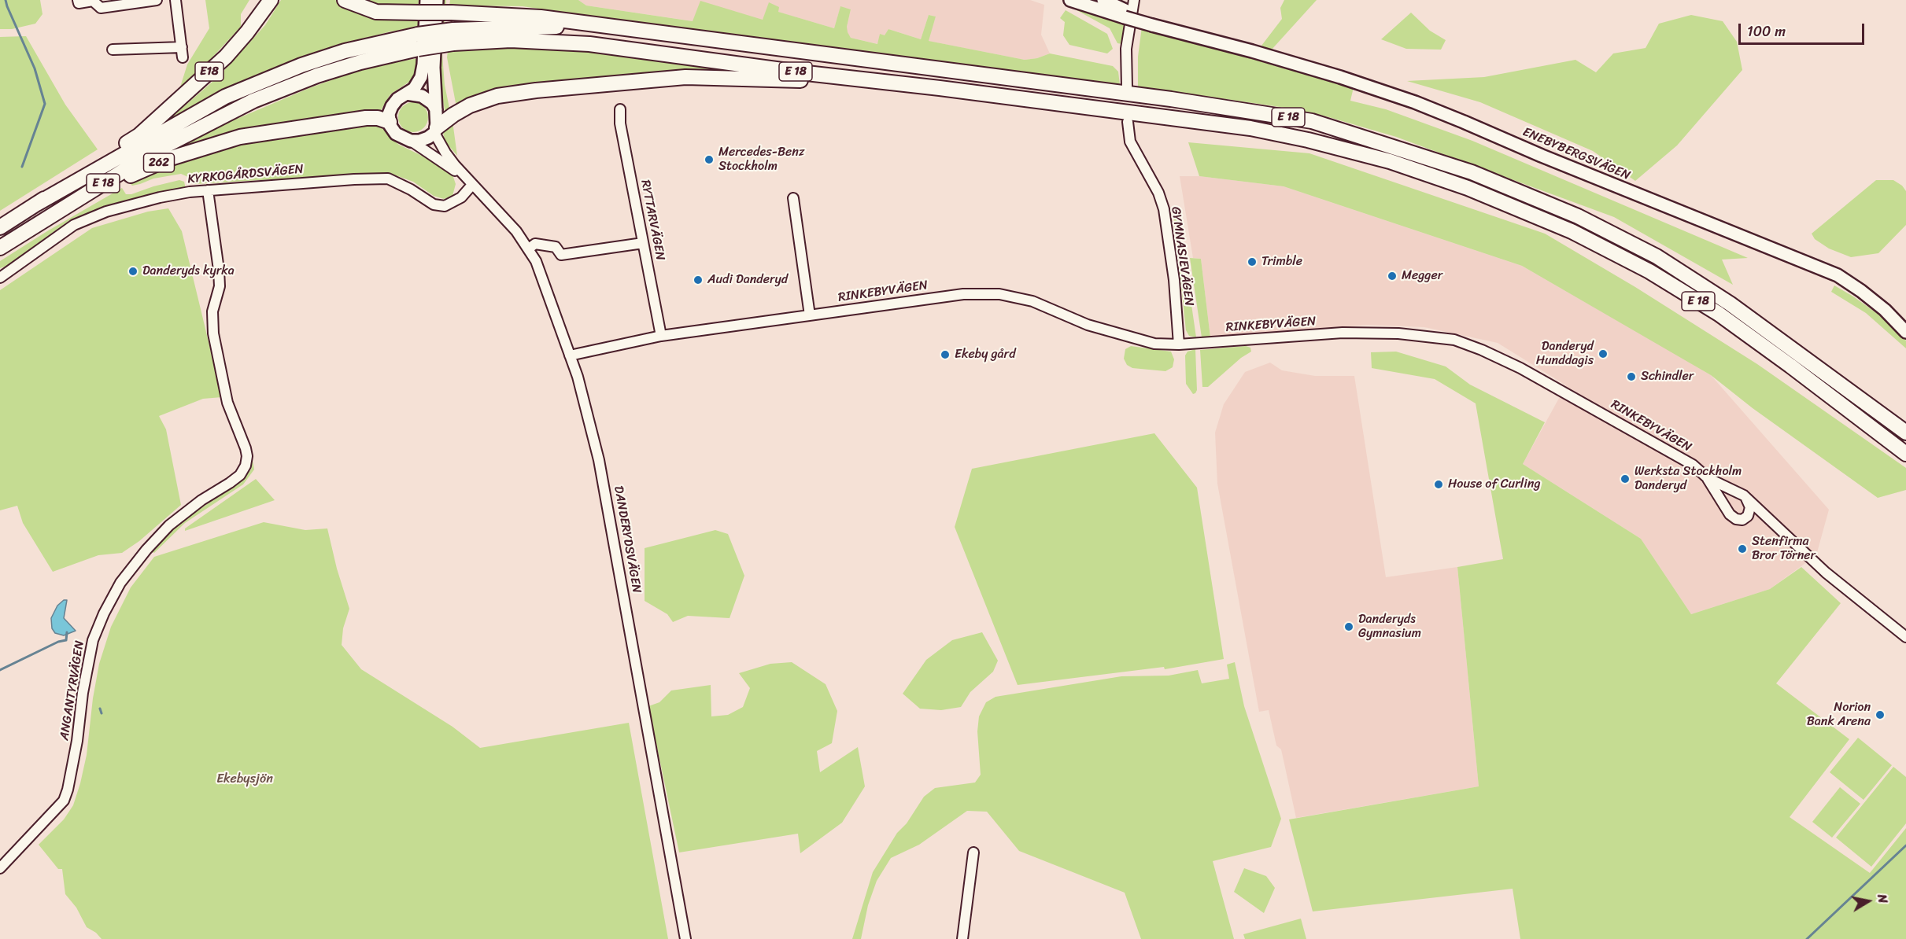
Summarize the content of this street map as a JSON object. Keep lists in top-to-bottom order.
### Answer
{
  "streets": {
    "highway": ["E18", "E 18", "262"],
    "main road": ["ENEBYBERGSVÄGEN"],
    "street": [
      "KYRKOGÅRDSVÄGEN",
      "RYTTARVÄGEN",
      "GYMNASIEVÄGEN",
      "RINKEBYVÄGEN",
      "DANDERYDSVÄGEN",
      "ANGANTYRVÄGEN"
    ]
  },
  "crossings": [
    ["E18", "E 18"],
    ["E 18", "GYMNASIEVÄGEN"],
    ["262", "DANDERYDSVÄGEN"],
    ["KYRKOGÅRDSVÄGEN", "DANDERYDSVÄGEN"],
    ["KYRKOGÅRDSVÄGEN", "ANGANTYRVÄGEN"],
    ["RYTTARVÄGEN", "RINKEBYVÄGEN"],
    ["GYMNASIEVÄGEN", "RINKEBYVÄGEN"],
    ["RINKEBYVÄGEN", "DANDERYDSVÄGEN"]
  ],
  "parks": ["Ekebysjön"],
  "places": [
    "Mercedes-Benz Stockholm",
    "Trimble",
    "Danderyds kyrka",
    "Megger",
    "Audi Danderyd",
    "Danderyd Hunddagis",
    "Ekeby gård",
    "Schindler",
    "Werksta Stockholm Danderyd",
    "House of Curling",
    "Stenfirma Bror Törner",
    "Danderyds Gymnasium",
    "Norion Bank Arena"
  ],
  "scale_bar": "100 m",
  "north": "right"
}
